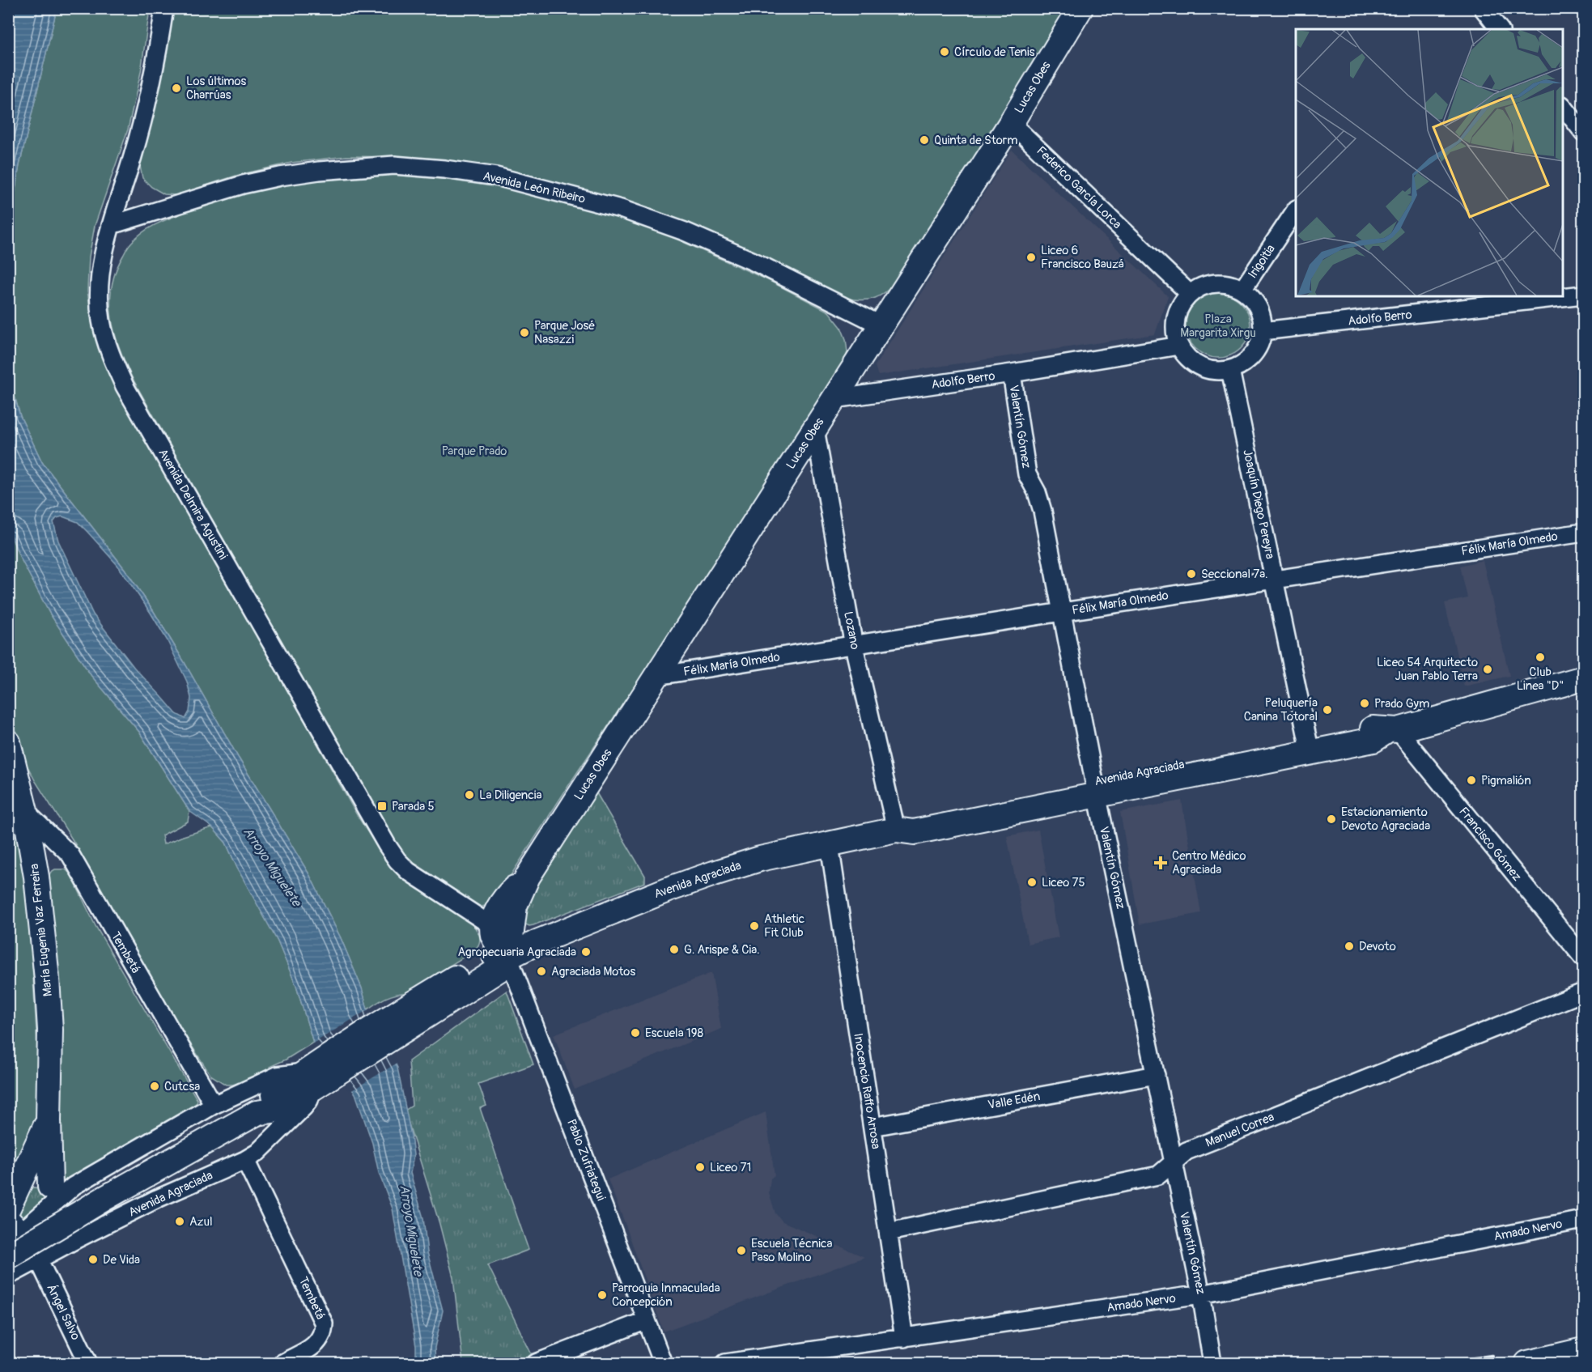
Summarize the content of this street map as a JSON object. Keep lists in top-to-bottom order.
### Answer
{
  "streets": {
    "street": [
      "Lucas Obes",
      "Avenida León Ribeiro",
      "Federico García Lorca",
      "Irigoitia",
      "Adolfo Berro",
      "Valentín Gómez",
      "Avenida Delmira Agustini",
      "Joaquín Diego Pereyra",
      "Félix María Olmedo",
      "Lozano",
      "Avenida Agraciada",
      "Francisco Gómez",
      "María Eugenia Vaz Ferreira",
      "Tembetá",
      "Inocencio Raffo Arrosa",
      "Valle Edén",
      "Manuel Correa",
      "Pablo Zufriategui",
      "Amado Nervo",
      "Ángel Salvo"
    ]
  },
  "crossings": [
    ["Lucas Obes", "Avenida León Ribeiro"],
    ["Lucas Obes", "Federico García Lorca"],
    ["Lucas Obes", "Adolfo Berro"],
    ["Lucas Obes", "Avenida Delmira Agustini"],
    ["Lucas Obes", "Félix María Olmedo"],
    ["Lucas Obes", "Lozano"],
    ["Lucas Obes", "Avenida Agraciada"],
    ["Lucas Obes", "Pablo Zufriategui"],
    ["Avenida León Ribeiro", "Avenida Delmira Agustini"],
    ["Federico García Lorca", "Irigoitia"],
    ["Federico García Lorca", "Adolfo Berro"],
    ["Federico García Lorca", "Joaquín Diego Pereyra"],
    ["Irigoitia", "Adolfo Berro"],
    ["Irigoitia", "Joaquín Diego Pereyra"],
    ["Adolfo Berro", "Valentín Gómez"],
    ["Adolfo Berro", "Joaquín Diego Pereyra"],
    ["Valentín Gómez", "Félix María Olmedo"],
    ["Valentín Gómez", "Avenida Agraciada"],
    ["Valentín Gómez", "Valle Edén"],
    ["Valentín Gómez", "Manuel Correa"],
    ["Valentín Gómez", "Amado Nervo"],
    ["Joaquín Diego Pereyra", "Félix María Olmedo"],
    ["Joaquín Diego Pereyra", "Avenida Agraciada"],
    ["Félix María Olmedo", "Lozano"],
    ["Lozano", "Avenida Agraciada"],
    ["Avenida Agraciada", "Francisco Gómez"],
    ["Avenida Agraciada", "María Eugenia Vaz Ferreira"],
    ["Avenida Agraciada", "Tembetá"],
    ["Avenida Agraciada", "Inocencio Raffo Arrosa"],
    ["Avenida Agraciada", "Pablo Zufriategui"],
    ["Avenida Agraciada", "Ángel Salvo"],
    ["María Eugenia Vaz Ferreira", "Tembetá"],
    ["Inocencio Raffo Arrosa", "Valle Edén"],
    ["Inocencio Raffo Arrosa", "Manuel Correa"],
    ["Inocencio Raffo Arrosa", "Amado Nervo"]
  ],
  "water": ["Arroyo Miguelete"],
  "parks": ["Plaza Margarita Xirgu", "Parque Prado"],
  "places": {
    "other": [
      "Círculo de Tenis",
      "Los últimos Charrúas",
      "Quinta de Storm",
      "Liceo 6 Francisco Bauzá",
      "Parque José Nasazzi",
      "Seccional 7a.",
      "Club Linea \"D\"",
      "Liceo 54 Arquitecto Juan Pablo Terra",
      "Prado Gym",
      "Peluquería Canina Totoral",
      "Pigmalión",
      "La Diligencia",
      "Estacionamiento Devoto Agraciada",
      "Liceo 75",
      "Athletic Fit Club",
      "Devoto",
      "G. Arispe & Cia.",
      "Agropecuaria Agraciada",
      "Agraciada Motos",
      "Escuela 198",
      "Cutcsa",
      "Liceo 71",
      "Azul",
      "Escuela Técnica Paso Molino",
      "De Vida",
      "Parroquia Inmaculada Concepción"
    ],
    "transit": ["Parada 5"],
    "health": ["Centro Médico Agraciada"]
  }
}
